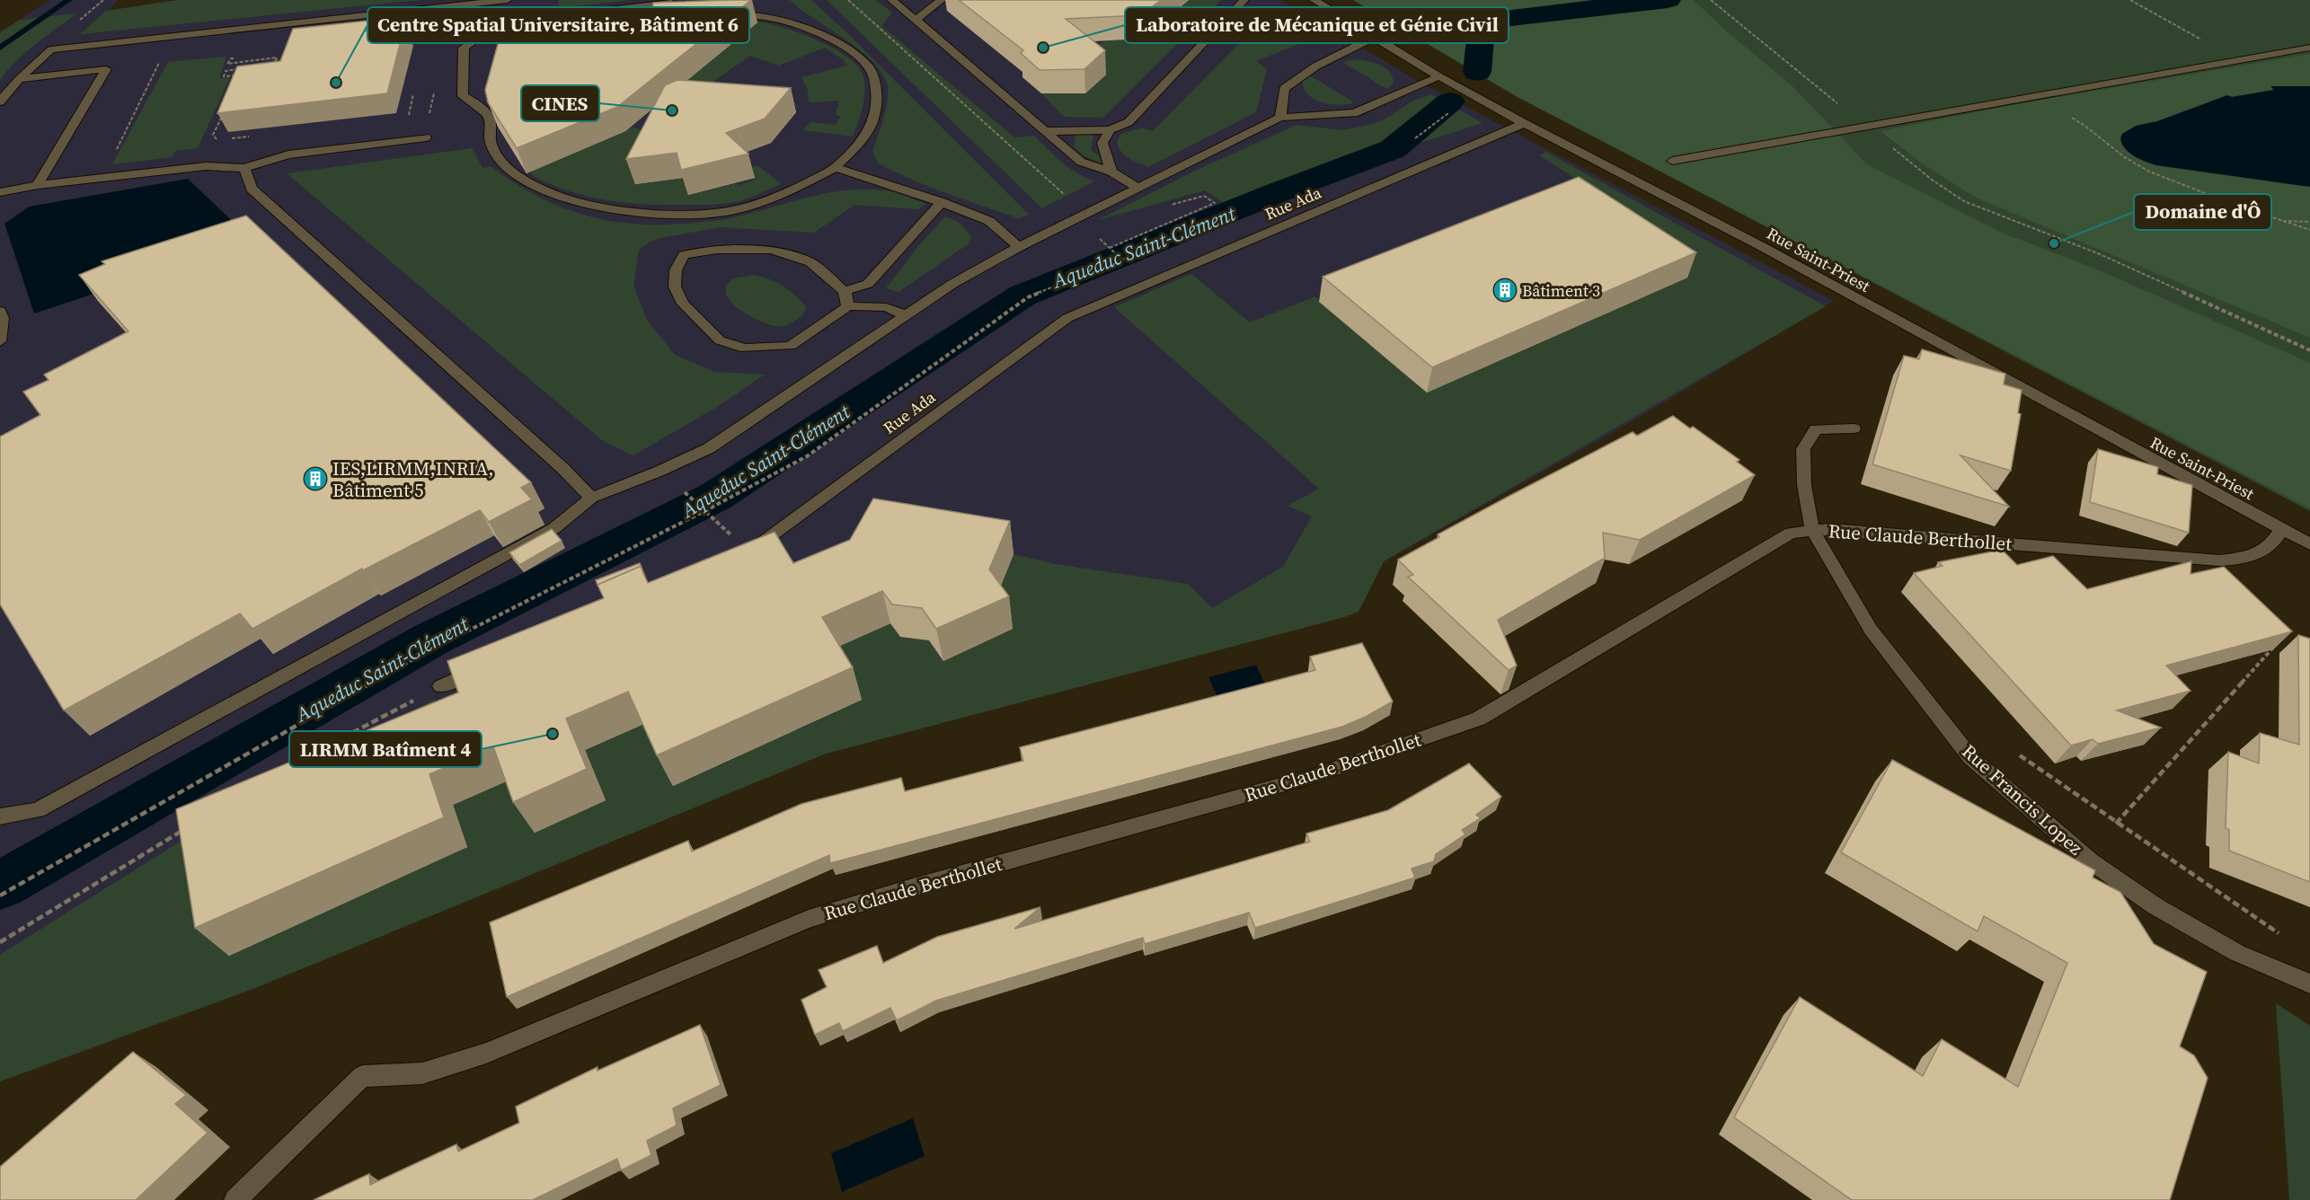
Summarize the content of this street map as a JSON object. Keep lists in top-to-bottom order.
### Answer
{
  "streets": {
    "street": [
      "Rue Ada",
      "Rue Saint-Priest",
      "Rue Claude Berthollet",
      "Rue Francis Lopez"
    ]
  },
  "crossings": [
    ["Rue Ada", "Rue Saint-Priest"],
    ["Rue Saint-Priest", "Rue Claude Berthollet"],
    ["Rue Claude Berthollet", "Rue Francis Lopez"]
  ],
  "water": ["Aqueduc Saint-Clément"],
  "places": {
    "other": [
      "Laboratoire de Mécanique et Génie Civil",
      "Centre Spatial Universitaire, Bâtiment 6",
      "CINES",
      "Domaine d'Ô",
      "LIRMM Batîment 4"
    ],
    "building": ["Bâtiment 3", "IES,LIRMM,INRIA, Bâtiment 5"]
  }
}
